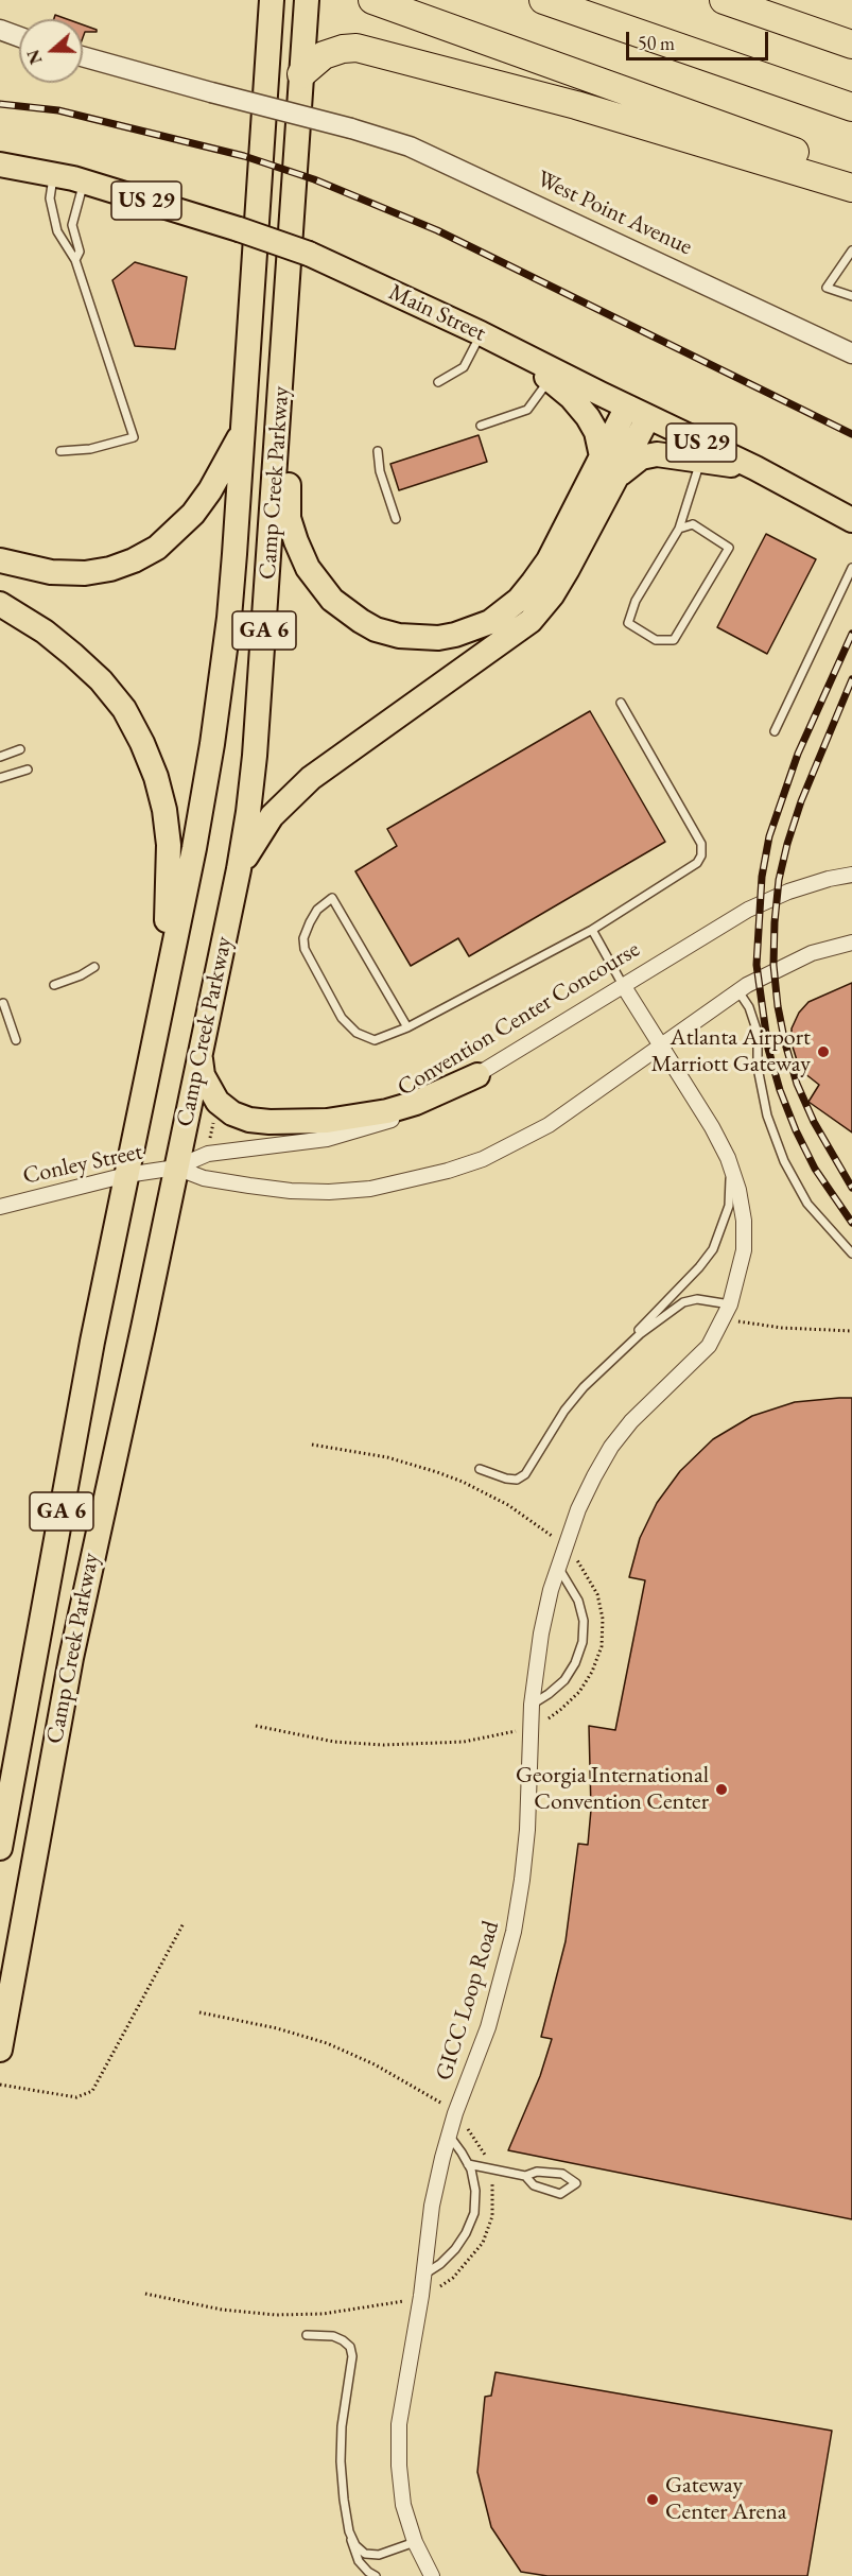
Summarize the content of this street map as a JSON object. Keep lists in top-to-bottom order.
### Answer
{
  "streets": {
    "main road": [
      "US 29",
      "Main Street",
      "Camp Creek Parkway",
      "GA 6"
    ],
    "street": [
      "West Point Avenue",
      "Convention Center Concourse",
      "Conley Street",
      "GICC Loop Road"
    ]
  },
  "crossings": [
    ["Camp Creek Parkway", "Convention Center Concourse"],
    ["Camp Creek Parkway", "Conley Street"],
    ["Convention Center Concourse", "Conley Street"],
    ["Convention Center Concourse", "GICC Loop Road"]
  ],
  "places": ["Atlanta Airport Marriott Gateway", "Georgia International Convention Center", "Gateway Center Arena"],
  "scale_bar": "50 m",
  "north": "left"
}
